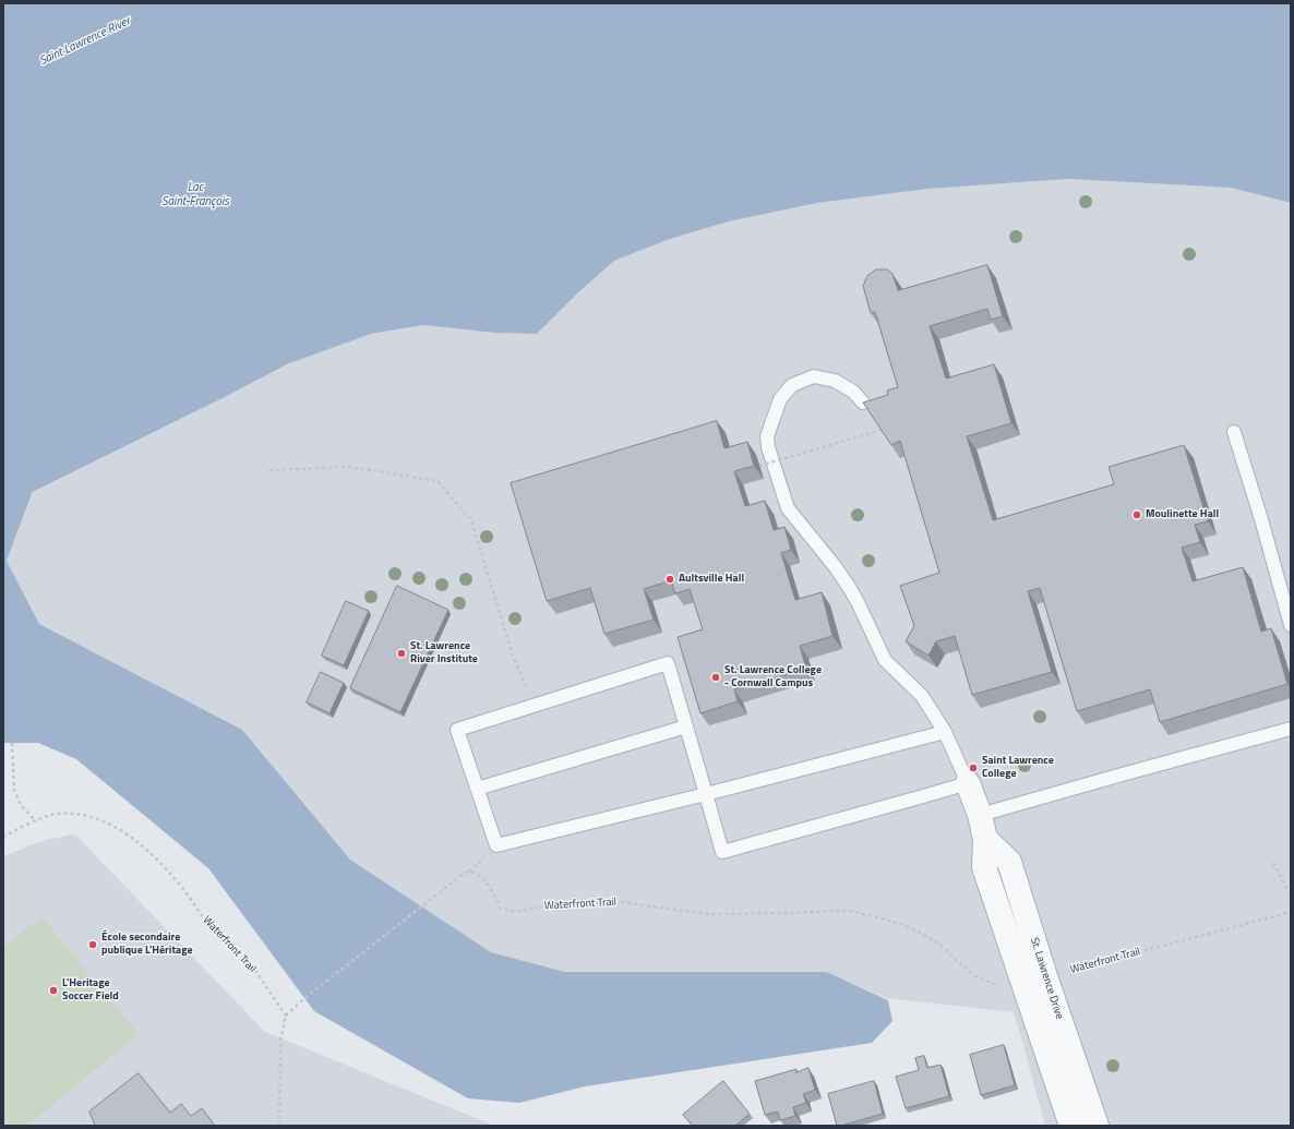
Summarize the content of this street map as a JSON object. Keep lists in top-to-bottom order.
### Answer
{
  "streets": {
    "street": ["St. Lawrence Drive"],
    "path": ["Waterfront Trail"]
  },
  "crossings": [
    ["Waterfront Trail", "St. Lawrence Drive"]
  ],
  "water": ["Saint Lawrence River", "Lac Saint-François"],
  "places": [
    "Moulinette Hall",
    "Aultsville Hall",
    "St. Lawrence River Institute",
    "St. Lawrence College - Cornwall Campus",
    "Saint Lawrence College",
    "École secondaire publique L'Héritage",
    "L'Heritage Soccer Field"
  ]
}
